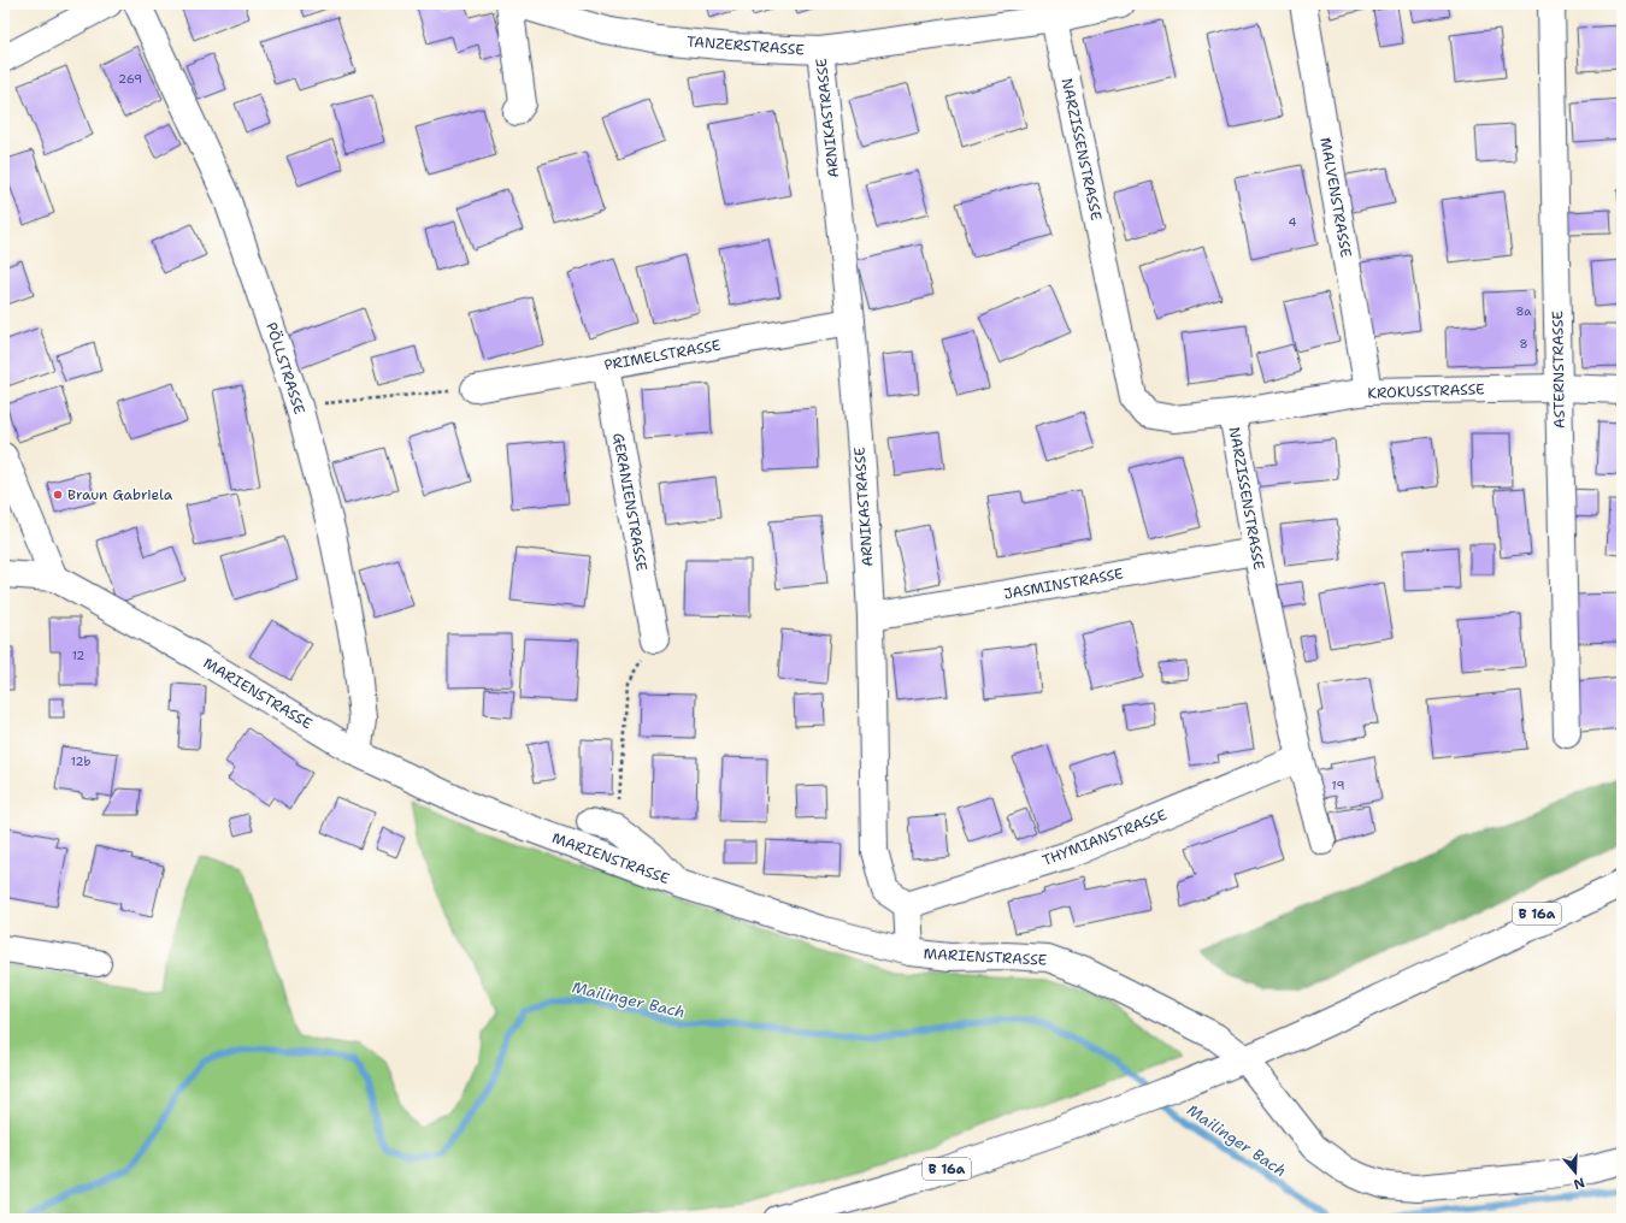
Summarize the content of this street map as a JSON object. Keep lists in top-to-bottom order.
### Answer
{
  "streets": {
    "main road": [
      "TANZERSTRASSE",
      "ARNIKASTRASSE",
      "NARZISSENSTRASSE",
      "MALVENSTRASSE",
      "PRIMELSTRASSE",
      "PÖLLSTRASSE",
      "ASTERNSTRASSE",
      "KROKUSSTRASSE",
      "GERANIENSTRASSE",
      "JASMINSTRASSE",
      "MARIENSTRASSE",
      "THYMIANSTRASSE",
      "B 16a"
    ]
  },
  "crossings": [
    ["TANZERSTRASSE", "ARNIKASTRASSE"],
    ["TANZERSTRASSE", "NARZISSENSTRASSE"],
    ["ARNIKASTRASSE", "PRIMELSTRASSE"],
    ["ARNIKASTRASSE", "JASMINSTRASSE"],
    ["ARNIKASTRASSE", "THYMIANSTRASSE"],
    ["NARZISSENSTRASSE", "KROKUSSTRASSE"],
    ["NARZISSENSTRASSE", "JASMINSTRASSE"],
    ["NARZISSENSTRASSE", "THYMIANSTRASSE"],
    ["MALVENSTRASSE", "KROKUSSTRASSE"],
    ["PRIMELSTRASSE", "GERANIENSTRASSE"],
    ["PÖLLSTRASSE", "MARIENSTRASSE"],
    ["ASTERNSTRASSE", "KROKUSSTRASSE"],
    ["MARIENSTRASSE", "B 16a"]
  ],
  "water": ["Mailinger Bach"],
  "places": ["Braun Gabriela"],
  "house_numbers": [
    "269",
    "4",
    "8a",
    "8",
    "12",
    "12b",
    "19"
  ],
  "north": "bottom"
}
